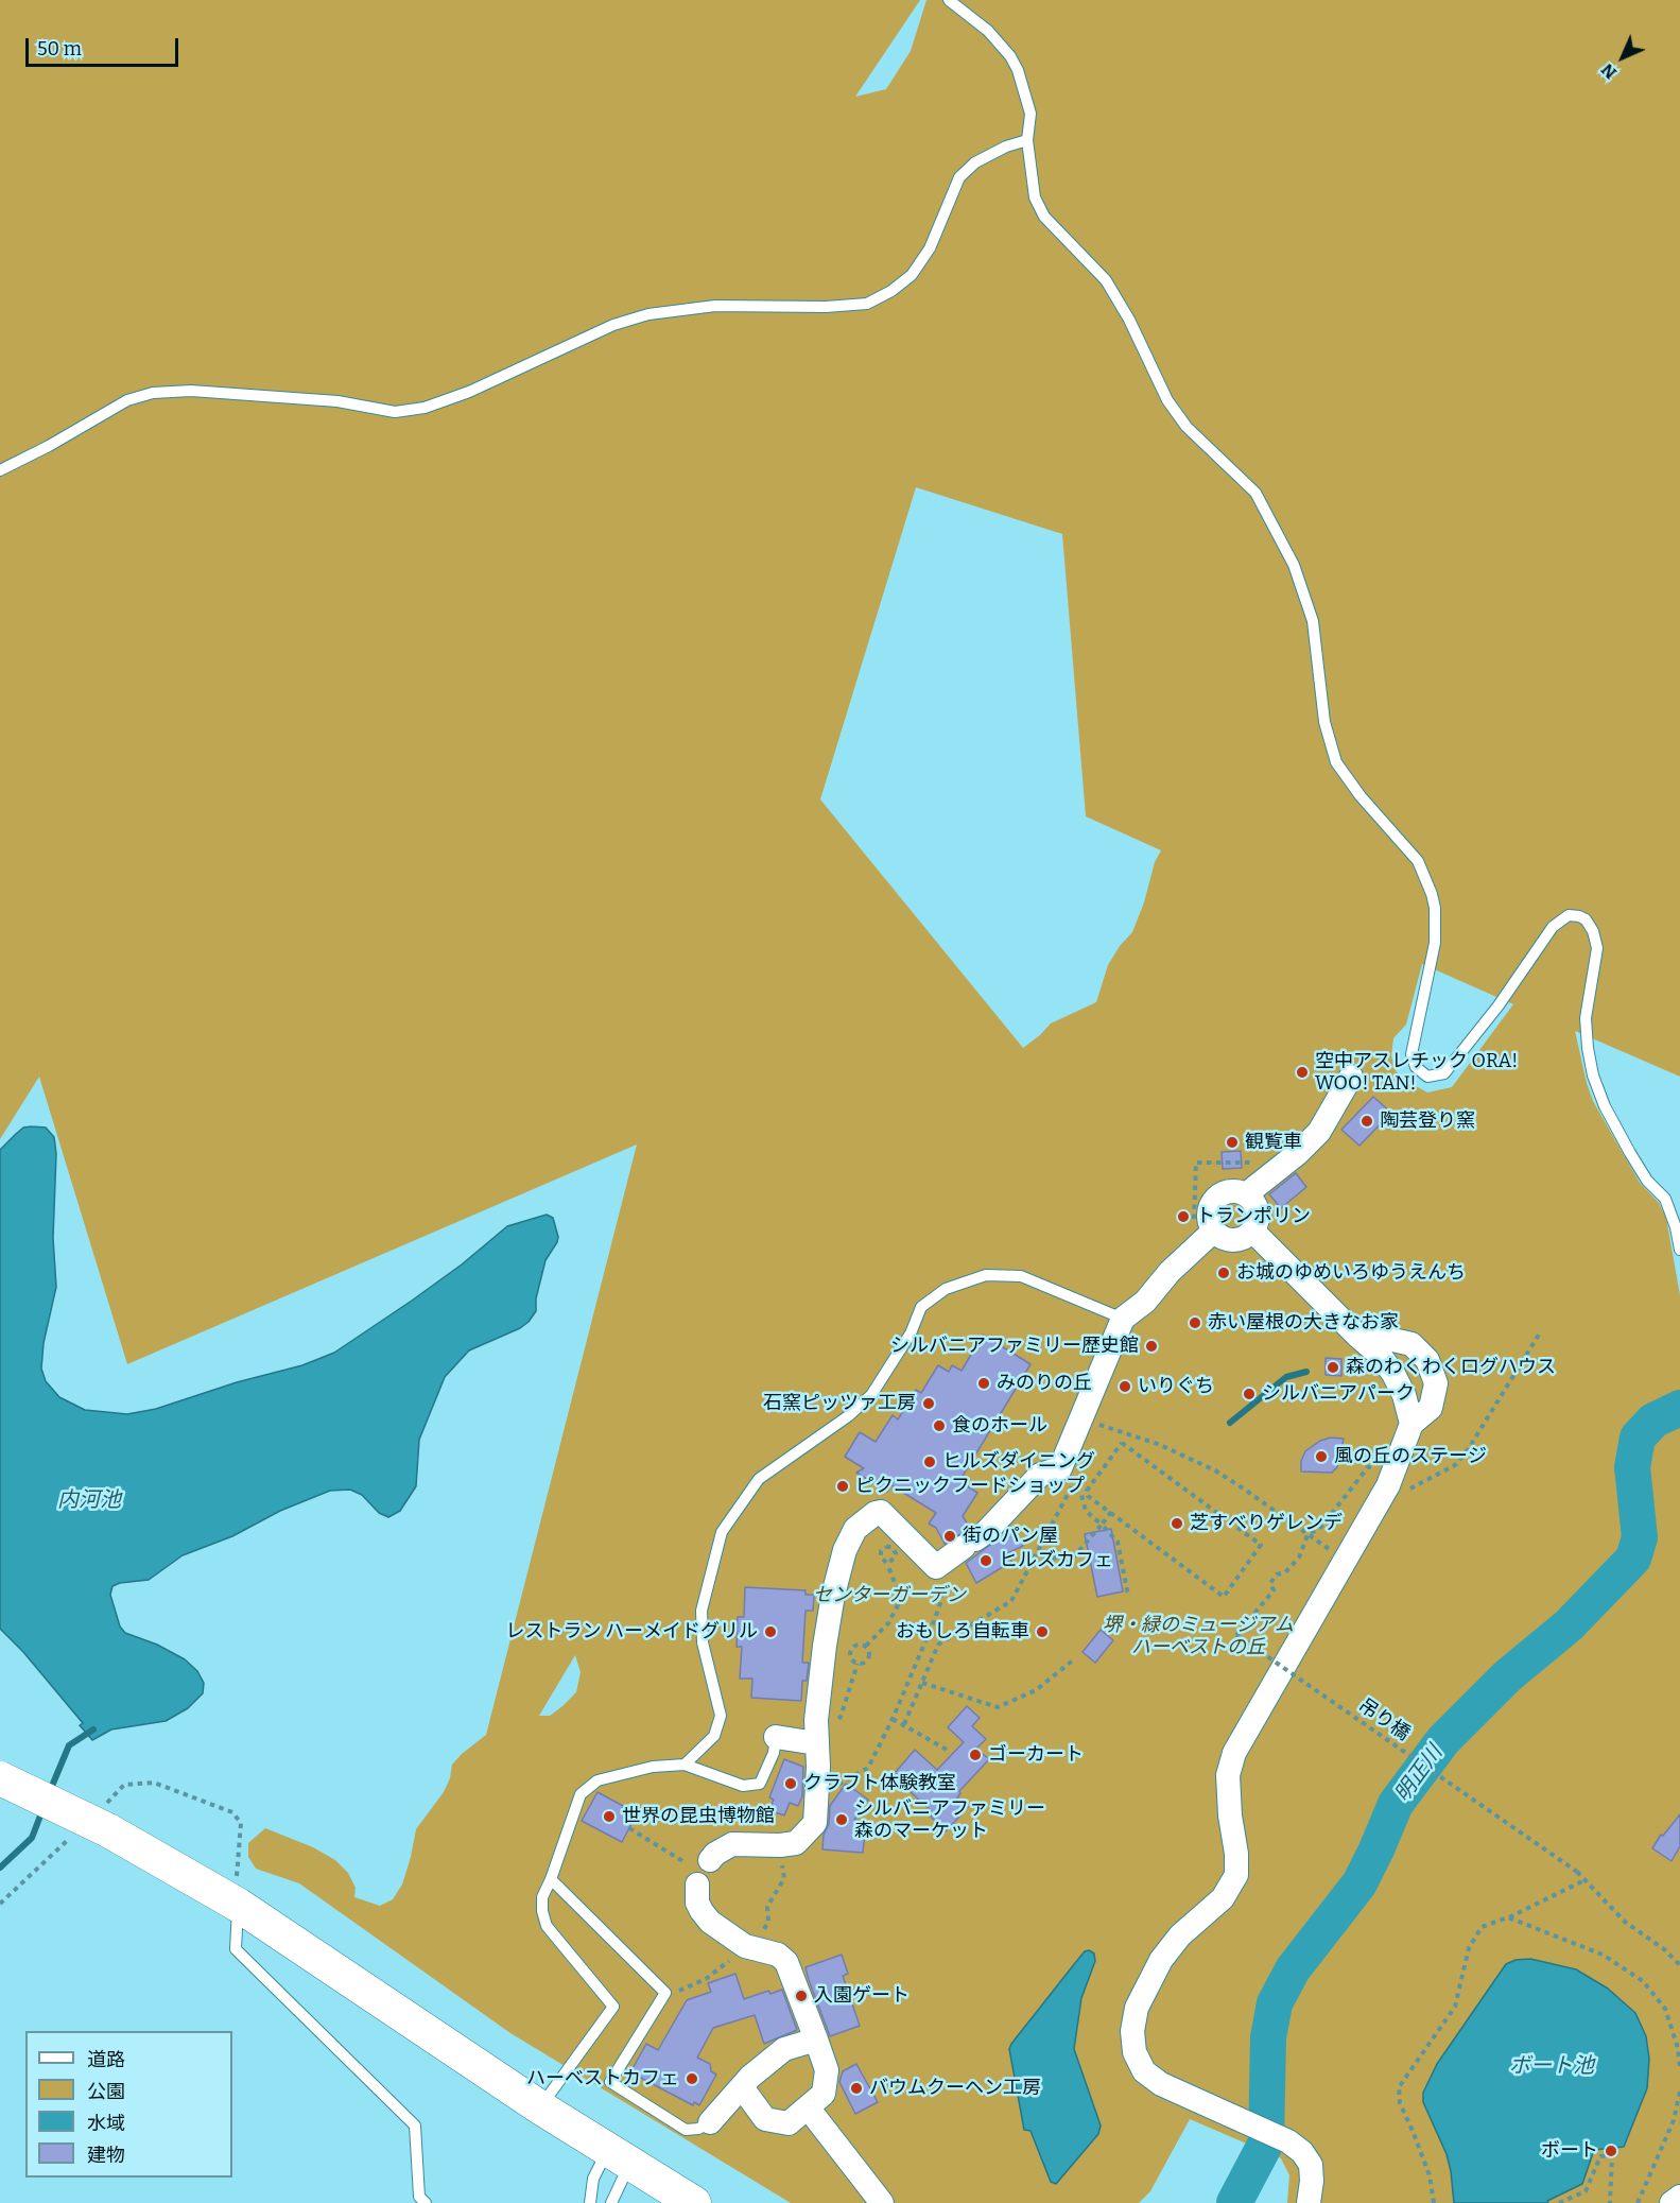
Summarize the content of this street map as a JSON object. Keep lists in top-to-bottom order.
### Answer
{
  "streets": {
    "path": ["吊り橋"]
  },
  "water": ["内河池", "明正川", "ボート池"],
  "parks": ["センターガーデン", "堺・緑のミュージアム ハーベストの丘"],
  "places": [
    "空中アスレチック ORA! WOO! TAN!",
    "陶芸登り窯",
    "観覧車",
    "トランポリン",
    "お城のゆめいろゆうえんち",
    "赤い屋根の大きなお家",
    "シルバニアファミリー歴史館",
    "森のわくわくログハウス",
    "みのりの丘",
    "いりぐち",
    "シルバニアパーク",
    "石窯ピッツァ工房",
    "食のホール",
    "風の丘のステージ",
    "ヒルズダイニング",
    "ピクニックフードショップ",
    "芝すべりゲレンデ",
    "街のパン屋",
    "ヒルズカフェ",
    "レストラン ハーメイドグリル",
    "おもしろ自転車",
    "ゴーカート",
    "クラフト体験教室",
    "世界の昆虫博物館",
    "シルバニアファミリー 森のマーケット",
    "入園ゲート",
    "ハーベストカフェ",
    "バウムクーヘン工房",
    "ボート"
  ],
  "legend": [
    "道路",
    "公園",
    "水域",
    "建物"
  ],
  "scale_bar": "50 m",
  "north": "bottom left"
}
